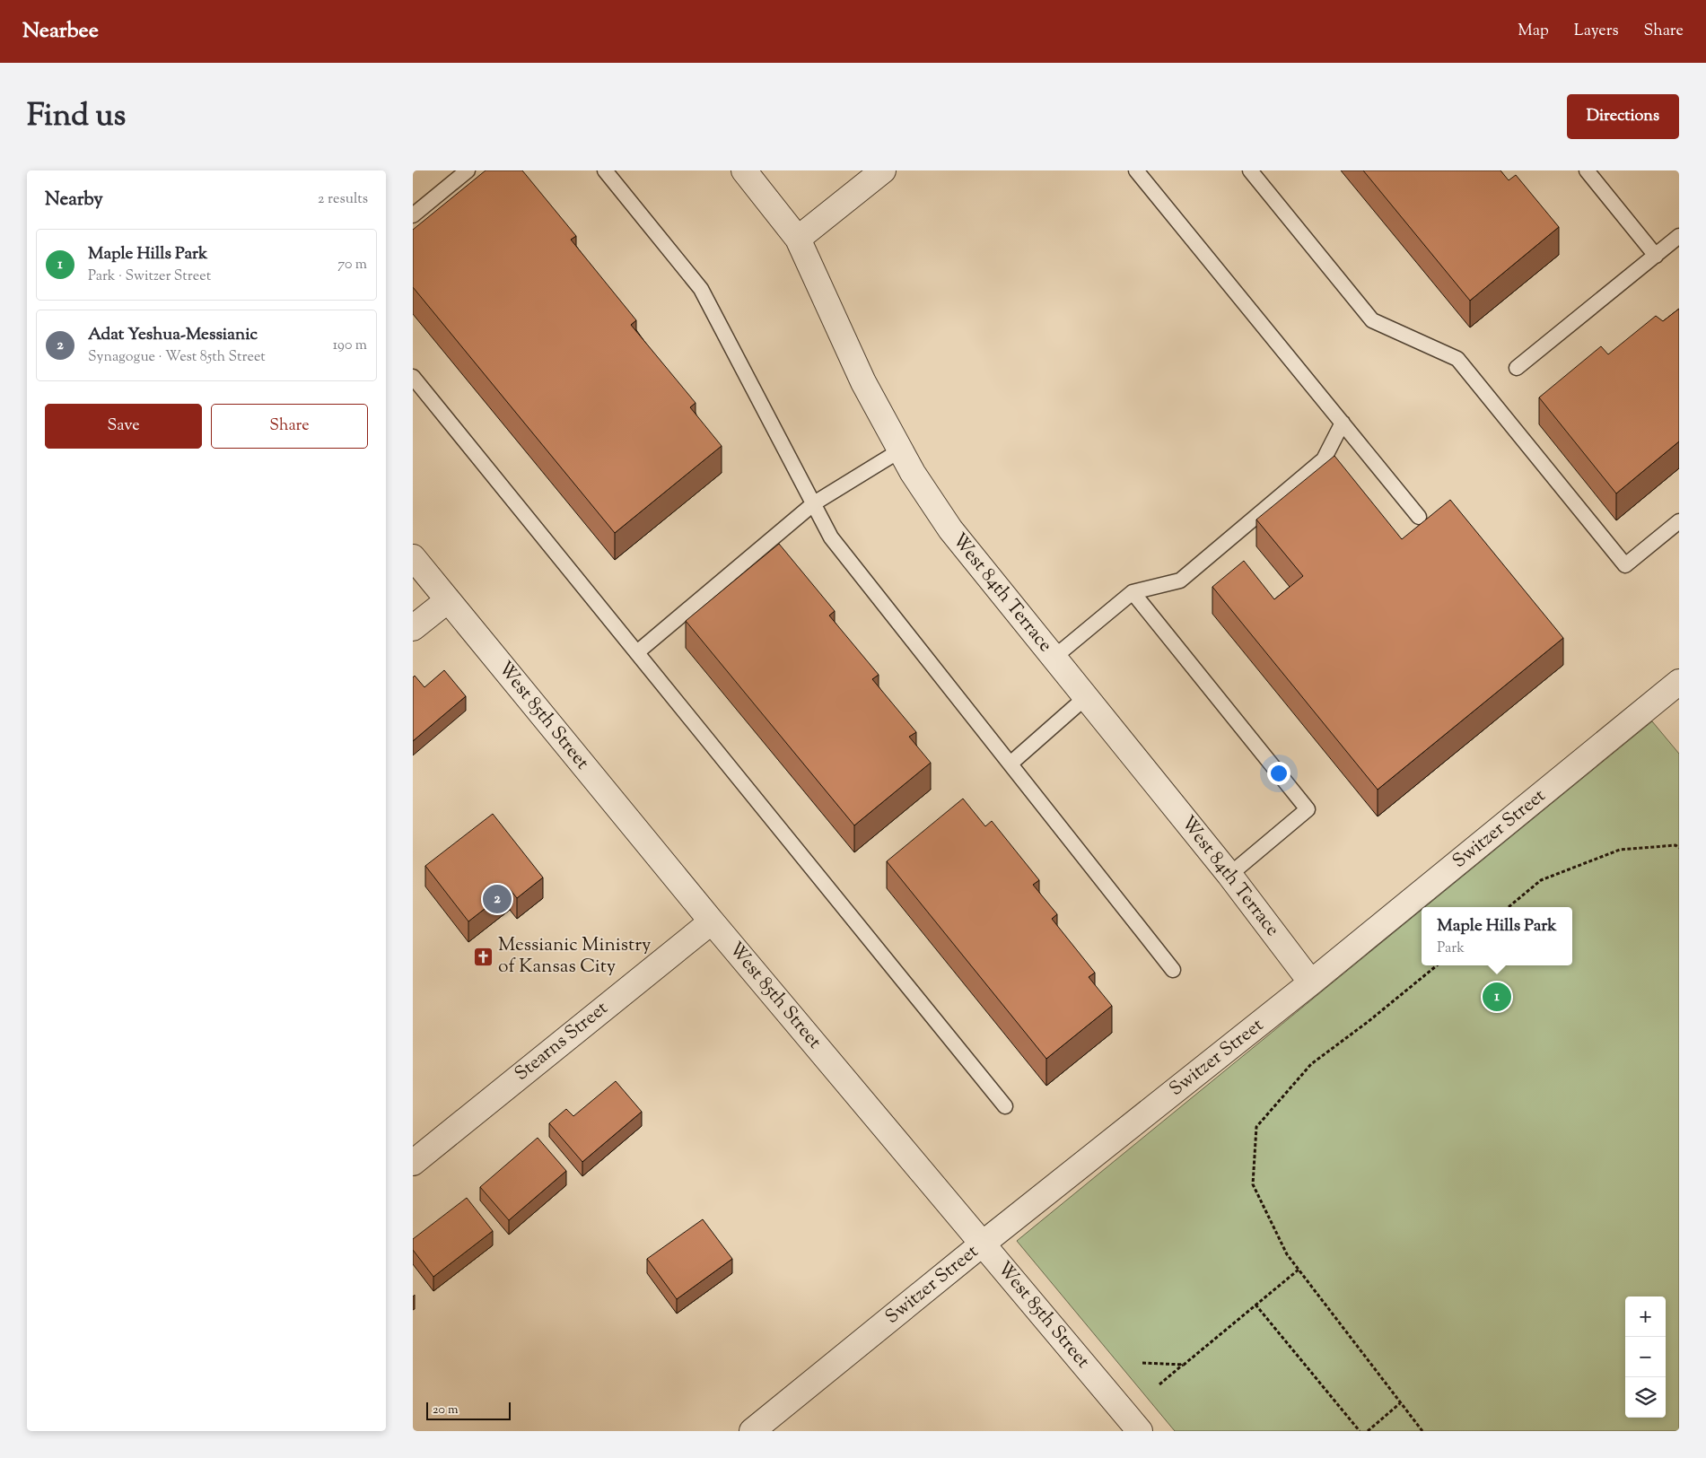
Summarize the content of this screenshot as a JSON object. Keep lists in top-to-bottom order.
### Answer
{
  "streets": {
    "street": [
      "West 84th Terrace",
      "West 85th Street",
      "Switzer Street",
      "Stearns Street"
    ]
  },
  "crossings": [
    ["West 84th Terrace", "Switzer Street"],
    ["West 85th Street", "Switzer Street"],
    ["West 85th Street", "Stearns Street"]
  ],
  "places": {
    "church": ["Messianic Ministry of Kansas City"]
  },
  "scale_bar": "20 m",
  "page": {
    "header": "Nearbee",
    "nav": ["Map", "Layers", "Share"],
    "title": "Find us",
    "buttons": [
      "Directions",
      ["Save", "Share"]
    ],
    "heading": ["Nearby", "2 results"],
    "list": [
      {
        "mark": "1",
        "name": "Maple Hills Park",
        "note": "Park · Switzer Street",
        "value": "70 m"
      },
      {
        "mark": "2",
        "name": "Adat Yeshua-Messianic",
        "note": "Synagogue · West 85th Street",
        "value": "190 m"
      }
    ],
    "pins": ["2", "1"],
    "popup": ["Maple Hills Park", "Park"],
    "map_buttons": ["+", "−"],
    "scale": "20 m"
  }
}
